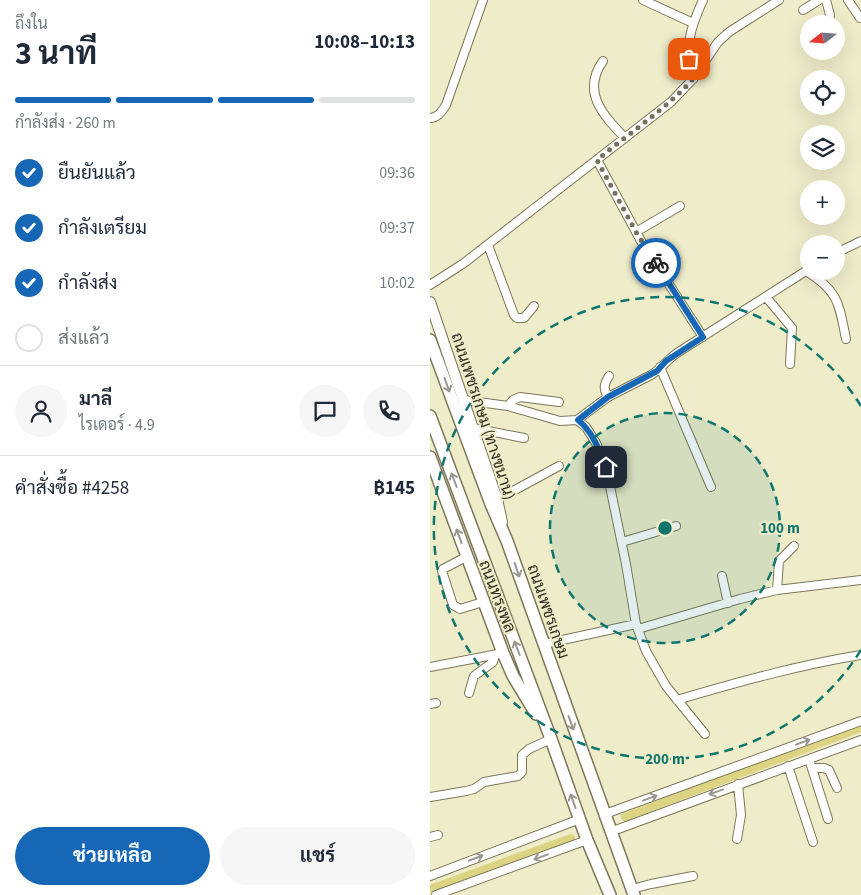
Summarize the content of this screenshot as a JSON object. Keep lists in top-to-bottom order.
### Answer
{
  "streets": {
    "highway": ["ถนนทรงพล", "ถนนเพชรเกษม"],
    "main road": ["ถนนเพชรเกษม (ทางขนาน)"]
  },
  "crossings": [
    ["ถนนเพชรเกษม (ทางขนาน)", "ถนนเพชรเกษม"]
  ],
  "north": "left",
  "page": {
    "heading": ["3 นาที", "ถึงใน", "10:08–10:13"],
    "panel": [
      "มาลี",
      "ไรเดอร์ · 4.9",
      "คำสั่งซื้อ #4258",
      "฿145"
    ],
    "map_buttons": ["+", "−"],
    "bar": "กำลังส่ง · 260 m",
    "list": [
      ["ยืนยันแล้ว", "09:36"],
      ["กำลังเตรียม", "09:37"],
      ["กำลังส่ง", "10:02"],
      "ส่งแล้ว"
    ],
    "buttons": ["ช่วยเหลือ", "แชร์"]
  },
  "rings": ["100 m", "200 m"]
}
